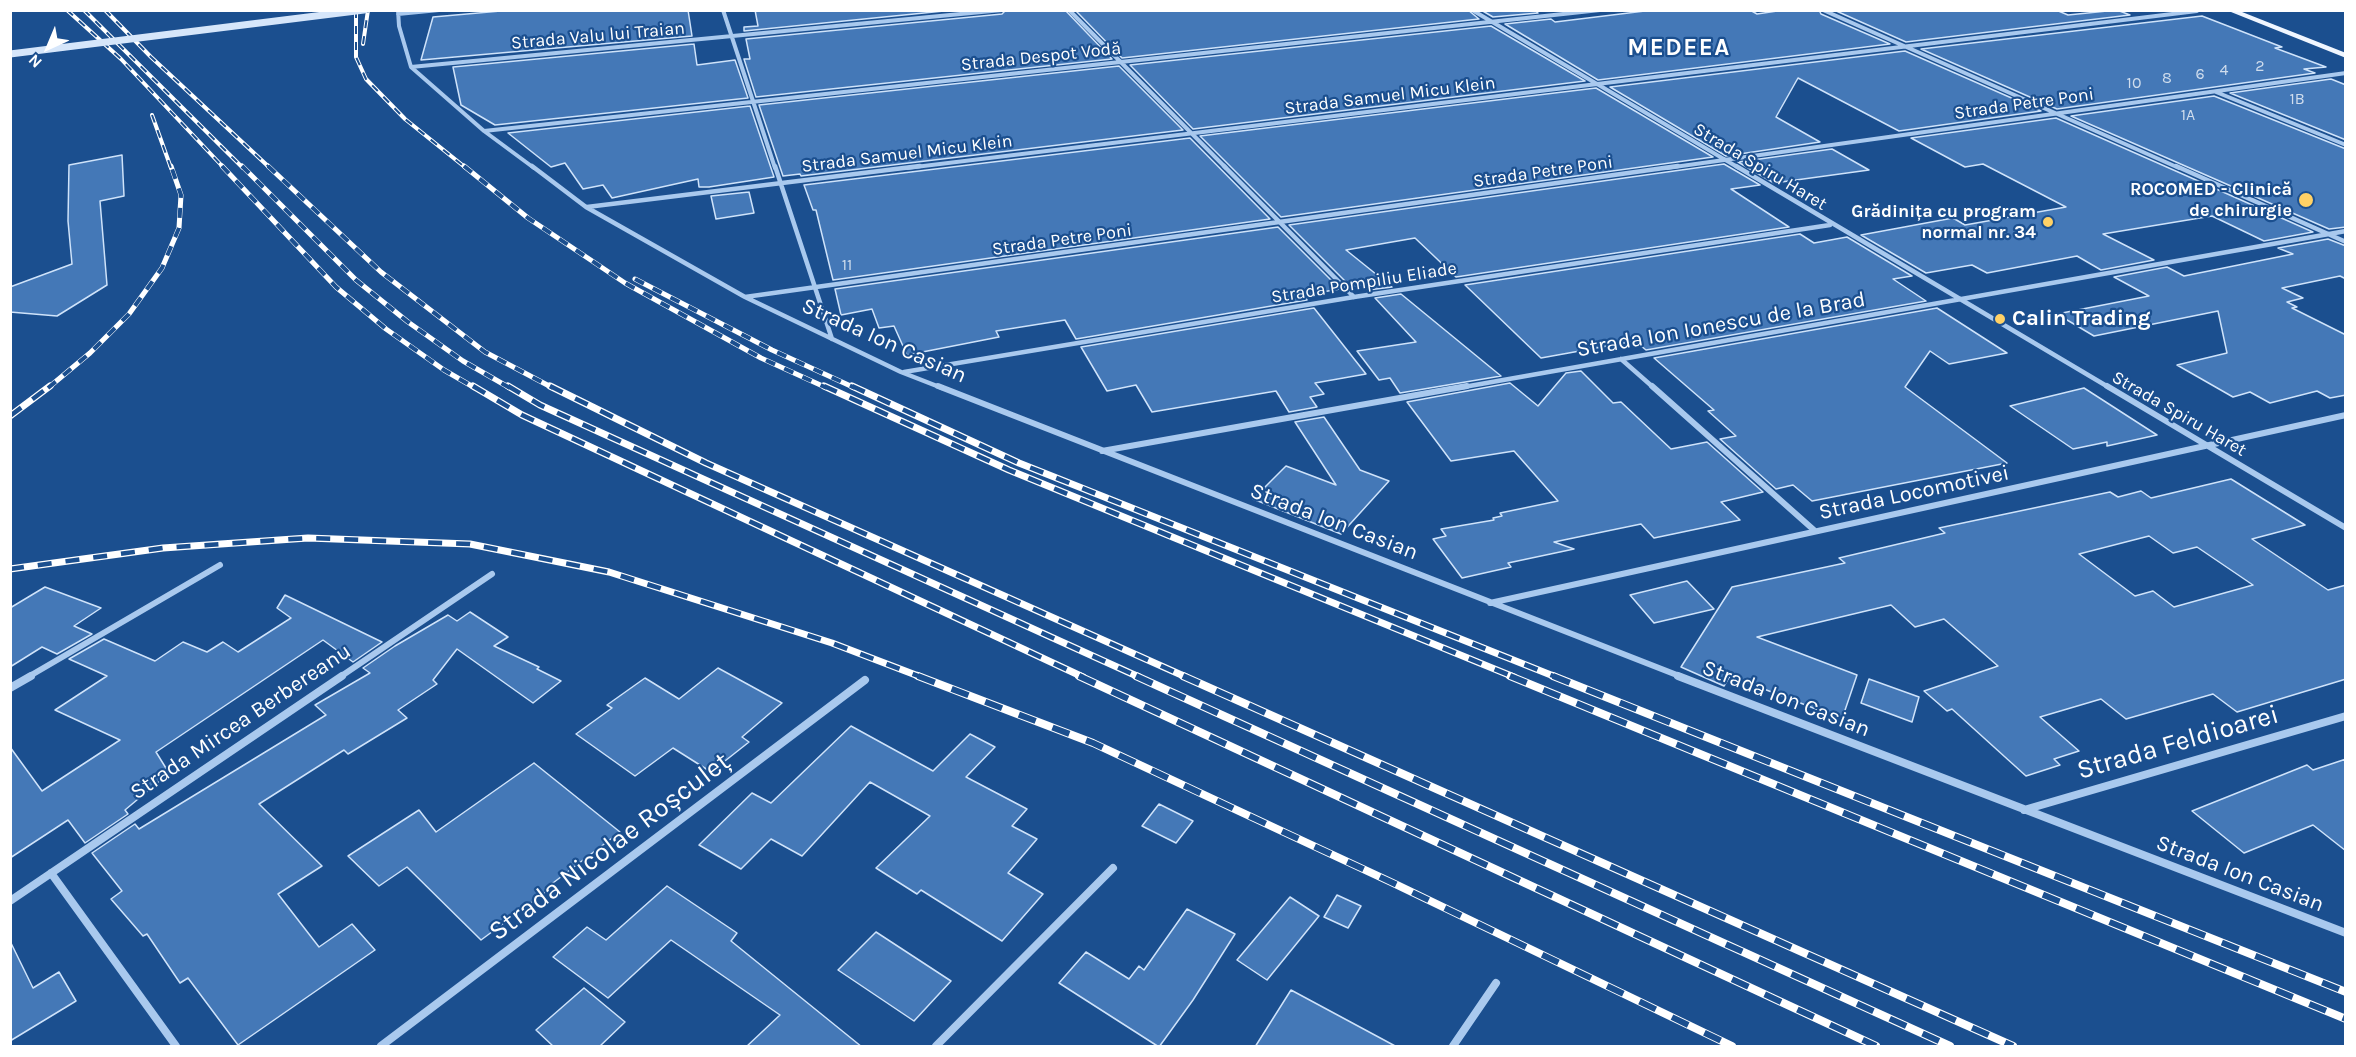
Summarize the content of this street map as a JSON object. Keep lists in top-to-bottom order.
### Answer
{
  "streets": {
    "street": [
      "Strada Valu lui Traian",
      "Strada Despot Vodă",
      "Strada Samuel Micu Klein",
      "Strada Petre Poni",
      "Strada Spiru Haret",
      "Strada Pompiliu Eliade",
      "Strada Ion Ionescu de la Brad",
      "Strada Ion Casian",
      "Strada Locomotivei",
      "Strada Mircea Berbereanu",
      "Strada Feldioarei",
      "Strada Nicolae Roșculeț"
    ]
  },
  "crossings": [
    ["Strada Valu lui Traian", "Strada Ion Casian"],
    ["Strada Despot Vodă", "Strada Spiru Haret"],
    ["Strada Despot Vodă", "Strada Ion Casian"],
    ["Strada Samuel Micu Klein", "Strada Spiru Haret"],
    ["Strada Samuel Micu Klein", "Strada Ion Casian"],
    ["Strada Petre Poni", "Strada Spiru Haret"],
    ["Strada Petre Poni", "Strada Ion Casian"],
    ["Strada Spiru Haret", "Strada Pompiliu Eliade"],
    ["Strada Spiru Haret", "Strada Ion Ionescu de la Brad"],
    ["Strada Spiru Haret", "Strada Locomotivei"],
    ["Strada Pompiliu Eliade", "Strada Ion Casian"],
    ["Strada Ion Ionescu de la Brad", "Strada Ion Casian"],
    ["Strada Ion Casian", "Strada Locomotivei"],
    ["Strada Ion Casian", "Strada Feldioarei"]
  ],
  "districts": ["MEDEEA"],
  "places": ["ROCOMED - Clinică de chirurgie", "Grădinița cu program normal nr. 34", "Calin Trading"],
  "house_numbers": [
    "2",
    "4",
    "6",
    "8",
    "10",
    "1B",
    "1A",
    "11"
  ],
  "north": "bottom left"
}
